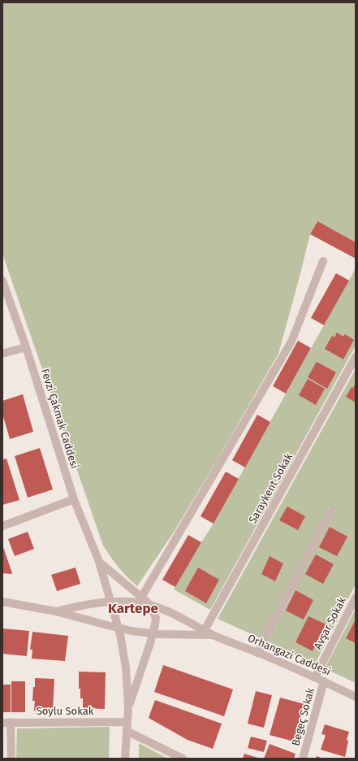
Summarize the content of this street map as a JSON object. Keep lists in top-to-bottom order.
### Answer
{
  "streets": {
    "street": [
      "Fevzi Çakmak Caddesi",
      "Saraykent Sokak",
      "Avşar Sokak",
      "Orhangazi Caddesi",
      "Soylu Sokak",
      "Begeç Sokak"
    ]
  },
  "crossings": [
    ["Avşar Sokak", "Orhangazi Caddesi"],
    ["Orhangazi Caddesi", "Begeç Sokak"]
  ],
  "districts": ["Kartepe"]
}
